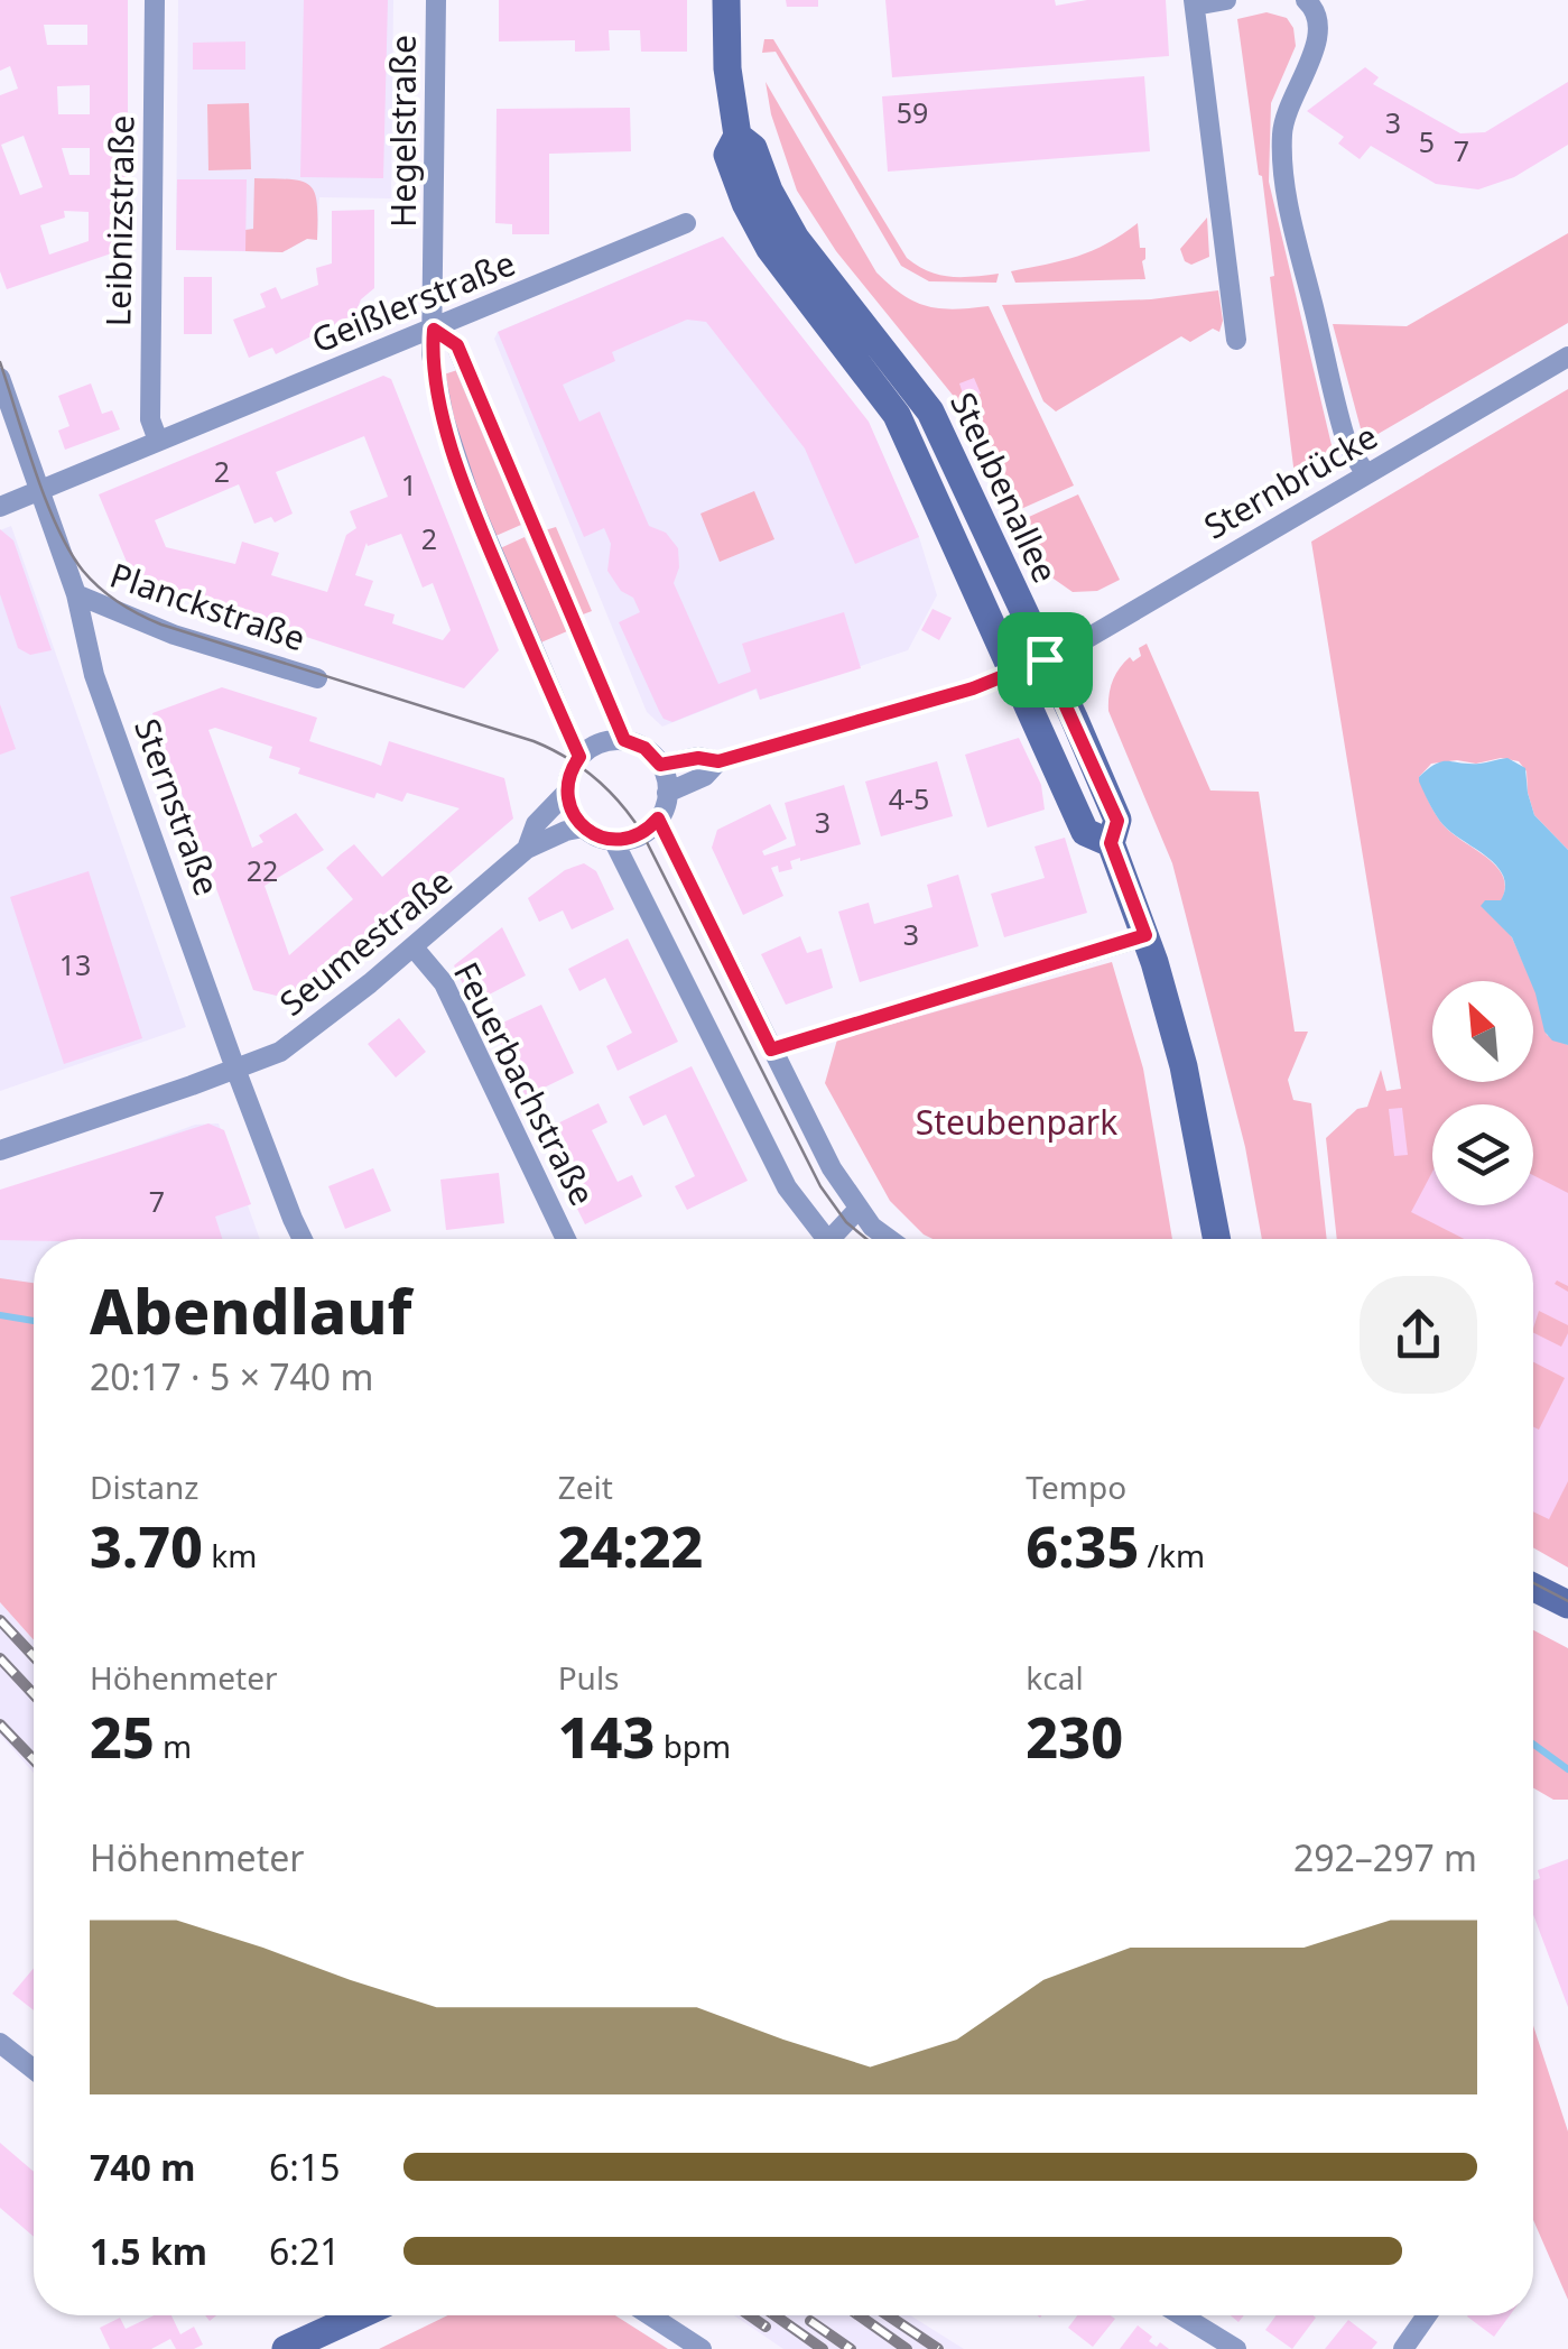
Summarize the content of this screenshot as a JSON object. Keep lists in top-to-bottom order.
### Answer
{
  "streets": {
    "main road": ["Steubenallee"],
    "street": [
      "Hegelstraße",
      "Leibnizstraße",
      "Geißlerstraße",
      "Sternbrücke",
      "Planckstraße",
      "Sternstraße",
      "Seumestraße",
      "Feuerbachstraße"
    ]
  },
  "crossings": [
    ["Hegelstraße", "Geißlerstraße"],
    ["Hegelstraße", "Seumestraße"],
    ["Leibnizstraße", "Geißlerstraße"],
    ["Geißlerstraße", "Sternstraße"],
    ["Sternbrücke", "Steubenallee"],
    ["Planckstraße", "Sternstraße"],
    ["Sternstraße", "Seumestraße"],
    ["Seumestraße", "Feuerbachstraße"]
  ],
  "parks": ["Steubenpark"],
  "house_numbers": [
    "59",
    "3",
    "5",
    "7",
    "2",
    "1",
    "2",
    "4-5",
    "3",
    "22",
    "3",
    "13",
    "7"
  ],
  "north": "top left",
  "page": {
    "heading": ["Abendlauf", "20:17 · 5 × 740 m"],
    "stats": [
      ["Distanz", "3.70 km"],
      ["Zeit", "24:22"],
      ["Tempo", "6:35 /km"],
      ["Höhenmeter", "25 m"],
      ["Puls", "143 bpm"],
      ["kcal", "230"]
    ],
    "chart": ["Höhenmeter", "292–297 m"],
    "list": [
      {
        "name": "740 m",
        "note": "6:15"
      },
      {
        "name": "1.5 km",
        "note": "6:21"
      }
    ]
  }
}
